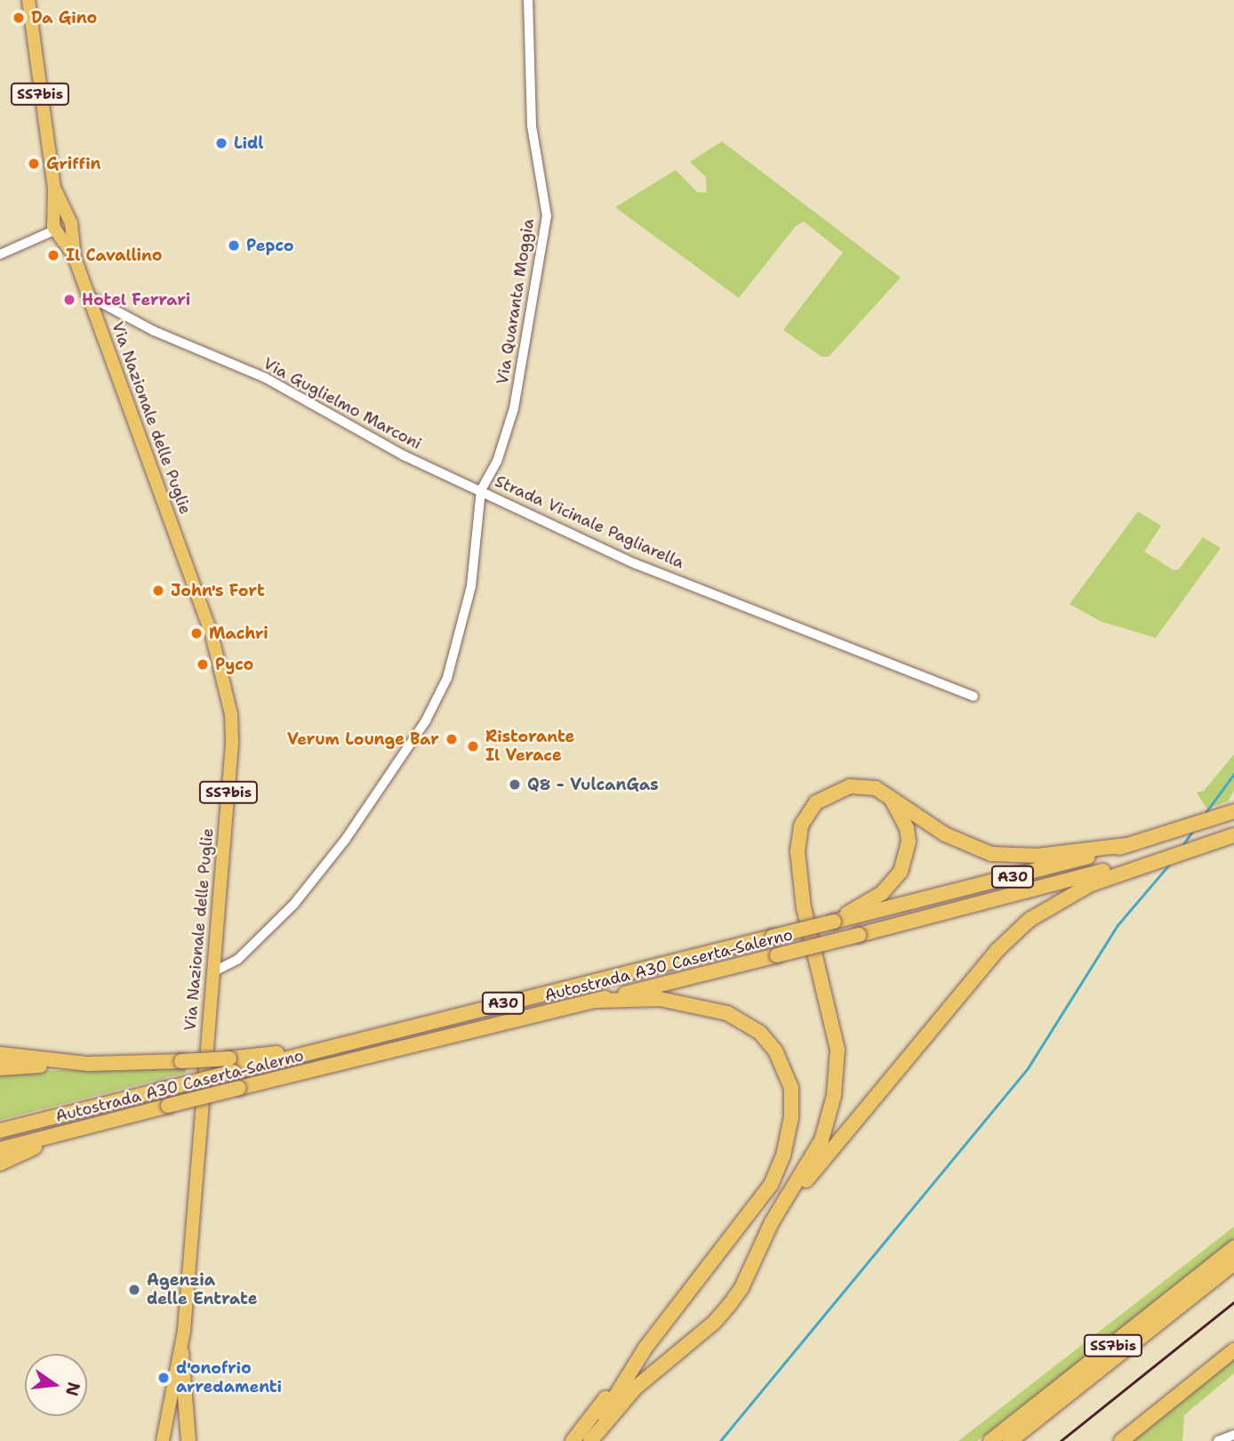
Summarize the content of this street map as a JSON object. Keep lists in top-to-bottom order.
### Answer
{
  "streets": {
    "highway": ["SS7bis", "A30", "Autostrada A30 Caserta-Salerno"],
    "main road": ["Via Nazionale delle Puglie"],
    "street": ["Via Quaranta Moggia", "Via Guglielmo Marconi", "Strada Vicinale Pagliarella"]
  },
  "crossings": [
    ["SS7bis", "Via Nazionale delle Puglie"],
    ["Via Quaranta Moggia", "Via Guglielmo Marconi"],
    ["Via Quaranta Moggia", "Strada Vicinale Pagliarella"],
    ["Via Guglielmo Marconi", "Via Nazionale delle Puglie"],
    ["Via Guglielmo Marconi", "Strada Vicinale Pagliarella"],
    ["Via Nazionale delle Puglie", "Strada Vicinale Pagliarella"]
  ],
  "places": [
    "Da Gino",
    "Lidl",
    "Griffin",
    "Pepco",
    "Il Cavallino",
    "Hotel Ferrari",
    "John's Fort",
    "Machri",
    "Pyco",
    "Verum Lounge Bar",
    "Ristorante Il Verace",
    "Q8 - VulcanGas",
    "Agenzia delle Entrate",
    "d'onofrio arredamenti"
  ],
  "north": "right"
}
